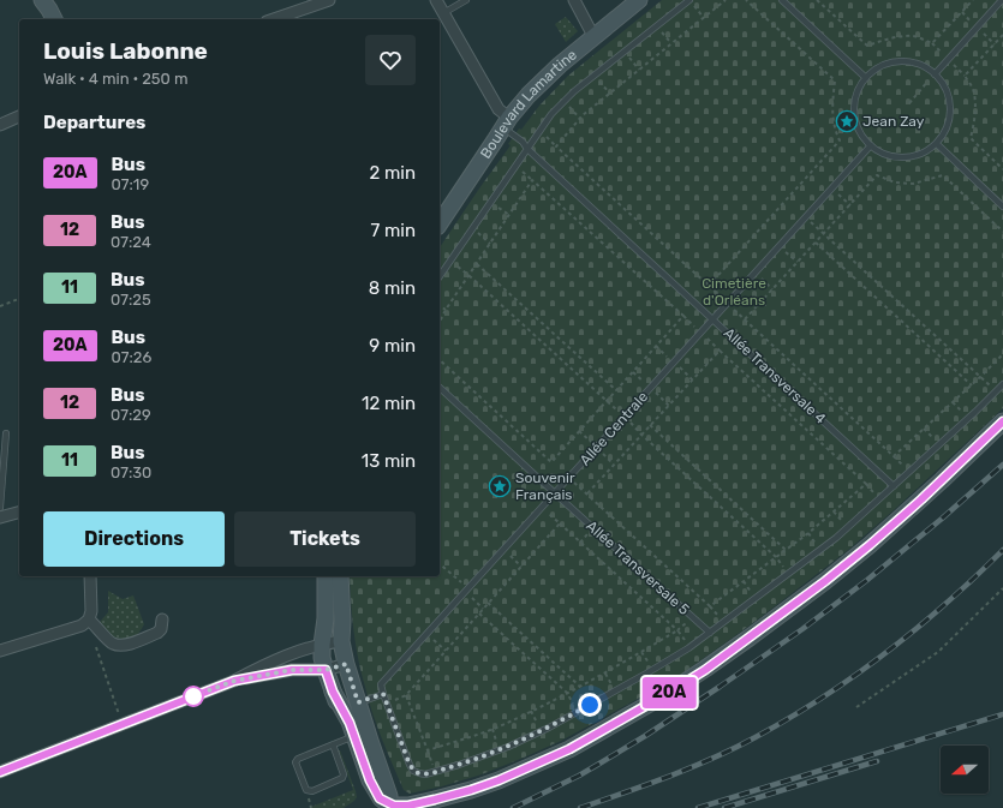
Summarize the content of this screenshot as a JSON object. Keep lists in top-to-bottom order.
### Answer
{
  "streets": {
    "street": ["Boulevard Lamartine"],
    "lane": ["Allée Transversale 4", "Allée Centrale", "Allée Transversale 5"]
  },
  "crossings": [
    ["Boulevard Lamartine", "Allée Transversale 4"],
    ["Allée Transversale 4", "Allée Centrale"],
    ["Allée Centrale", "Allée Transversale 5"]
  ],
  "parks": ["Cimetière d'Orléans"],
  "places": {
    "place": ["Jean Zay", "Souvenir Français"]
  },
  "lines": ["bus line 20A"],
  "north": "left",
  "page": {
    "on_map": "20A",
    "heading": [
      ["Louis Labonne", "Walk · 4 min · 250 m"],
      "Departures"
    ],
    "list": [
      {
        "mark": "20A",
        "name": "Bus",
        "note": "07:19",
        "value": "2 min"
      },
      {
        "mark": "12",
        "name": "Bus",
        "note": "07:24",
        "value": "7 min"
      },
      {
        "mark": "11",
        "name": "Bus",
        "note": "07:25",
        "value": "8 min"
      },
      {
        "mark": "20A",
        "name": "Bus",
        "note": "07:26",
        "value": "9 min"
      },
      {
        "mark": "12",
        "name": "Bus",
        "note": "07:29",
        "value": "12 min"
      },
      {
        "mark": "11",
        "name": "Bus",
        "note": "07:30",
        "value": "13 min"
      }
    ],
    "buttons": ["Directions", "Tickets"]
  }
}
